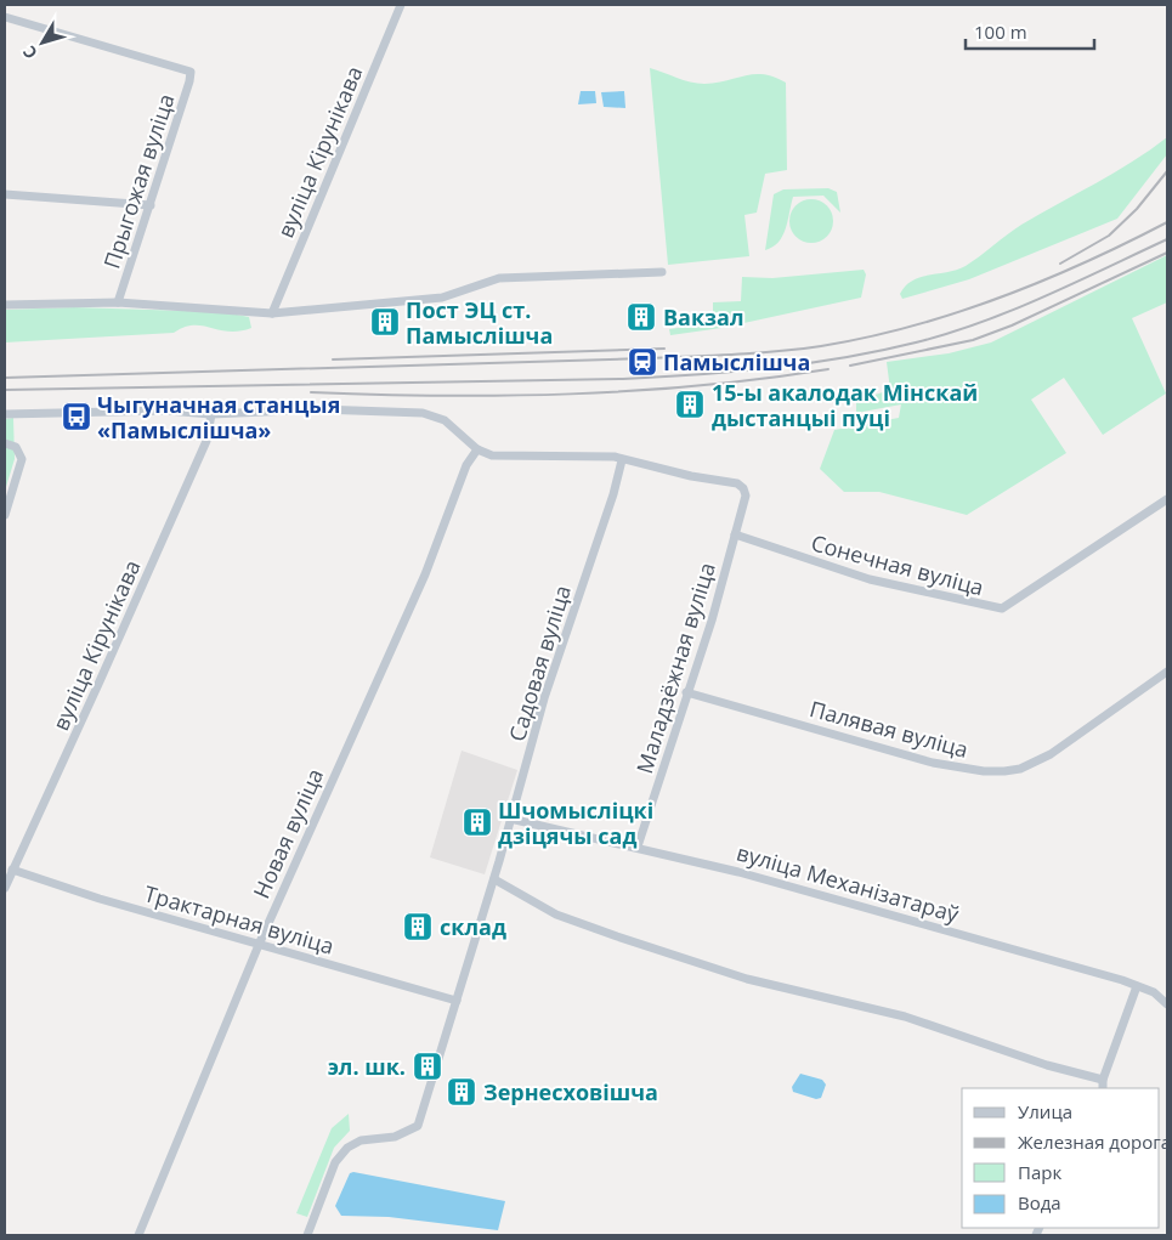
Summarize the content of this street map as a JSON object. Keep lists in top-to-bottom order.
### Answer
{
  "streets": {
    "street": [
      "вуліца Кірунікава",
      "Прыгожая вуліца",
      "Сонечная вуліца",
      "Садовая вуліца",
      "Маладзёжная вуліца",
      "Палявая вуліца",
      "Новая вуліца",
      "вуліца Механізатараў",
      "Трактарная вуліца"
    ]
  },
  "crossings": [
    ["вуліца Кірунікава", "Трактарная вуліца"],
    ["Сонечная вуліца", "Маладзёжная вуліца"],
    ["Садовая вуліца", "Маладзёжная вуліца"],
    ["Садовая вуліца", "вуліца Механізатараў"],
    ["Садовая вуліца", "Трактарная вуліца"],
    ["Маладзёжная вуліца", "Палявая вуліца"],
    ["Маладзёжная вуліца", "вуліца Механізатараў"],
    ["Новая вуліца", "Трактарная вуліца"]
  ],
  "places": {
    "building": [
      "Вакзал",
      "Пост ЭЦ ст. Памыслішча",
      "15-ы акалодак Мінскай дыстанцыі пуці",
      "Шчомысліцкі дзіцячы сад",
      "склад",
      "эл. шк.",
      "Зернесховішча"
    ],
    "station": ["Памыслішча"],
    "bus stop": ["Чыгуначная станцыя «Памыслішча»"]
  },
  "legend": [
    "Улица",
    "Железная дорога",
    "Парк",
    "Вода"
  ],
  "scale_bar": "100 m",
  "north": "bottom left"
}
